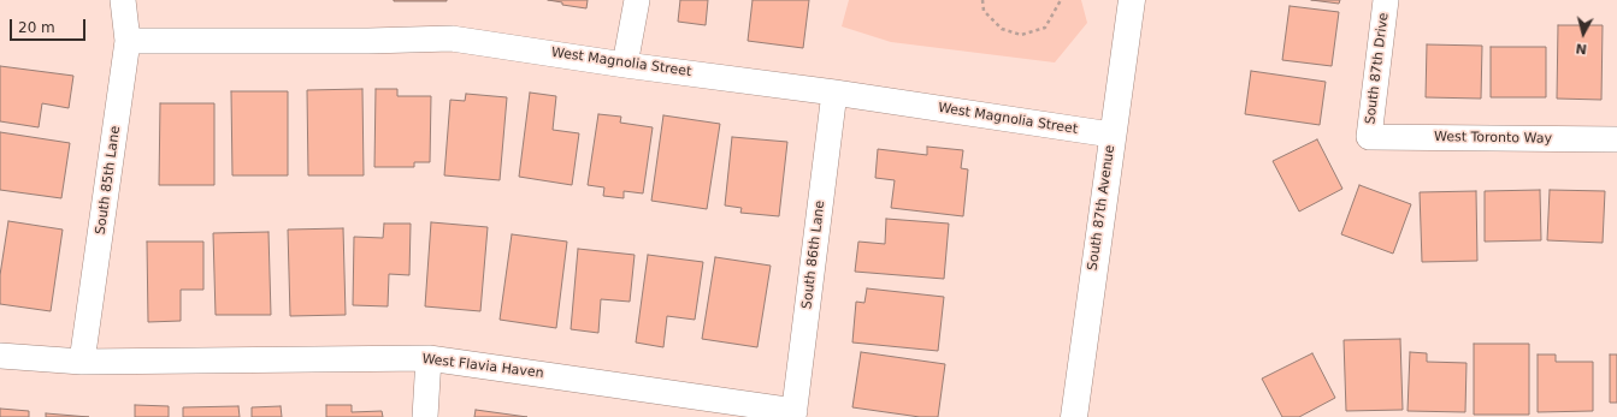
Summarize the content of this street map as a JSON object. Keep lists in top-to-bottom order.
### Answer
{
  "streets": {
    "street": [
      "West Magnolia Street",
      "South 87th Drive",
      "West Toronto Way",
      "South 85th Lane",
      "South 87th Avenue",
      "South 86th Lane",
      "West Flavia Haven"
    ]
  },
  "crossings": [
    ["West Magnolia Street", "South 85th Lane"],
    ["West Magnolia Street", "South 87th Avenue"],
    ["West Magnolia Street", "South 86th Lane"],
    ["South 87th Drive", "West Toronto Way"],
    ["South 85th Lane", "West Flavia Haven"],
    ["South 86th Lane", "West Flavia Haven"]
  ],
  "scale_bar": "20 m",
  "north": "bottom"
}
